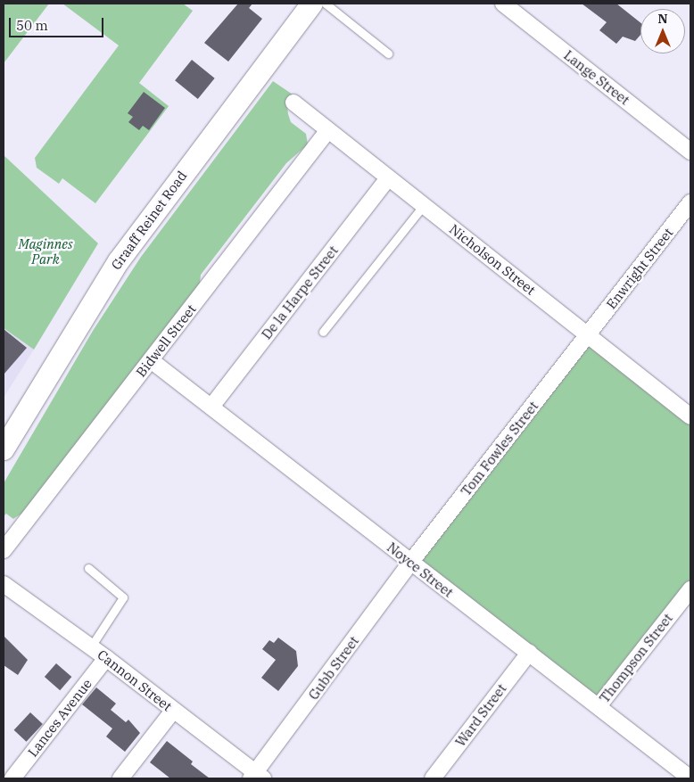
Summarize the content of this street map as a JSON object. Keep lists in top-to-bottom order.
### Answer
{
  "streets": {
    "main road": ["Graaff Reinet Road"],
    "street": [
      "Lange Street",
      "Nicholson Street",
      "Enwright Street",
      "De la Harpe Street",
      "Bidwell Street",
      "Tom Fowles Street",
      "Noyce Street",
      "Thompson Street",
      "Gubb Street",
      "Cannon Street",
      "Ward Street",
      "Lances Avenue"
    ]
  },
  "crossings": [
    ["Nicholson Street", "Enwright Street"],
    ["Nicholson Street", "De la Harpe Street"],
    ["Nicholson Street", "Bidwell Street"],
    ["Nicholson Street", "Tom Fowles Street"],
    ["Enwright Street", "Tom Fowles Street"],
    ["De la Harpe Street", "Noyce Street"],
    ["Bidwell Street", "Noyce Street"],
    ["Tom Fowles Street", "Noyce Street"],
    ["Tom Fowles Street", "Gubb Street"],
    ["Noyce Street", "Thompson Street"],
    ["Noyce Street", "Gubb Street"],
    ["Noyce Street", "Ward Street"],
    ["Gubb Street", "Cannon Street"],
    ["Cannon Street", "Lances Avenue"]
  ],
  "parks": ["Maginnes Park"],
  "scale_bar": "50 m",
  "north": "top"
}
